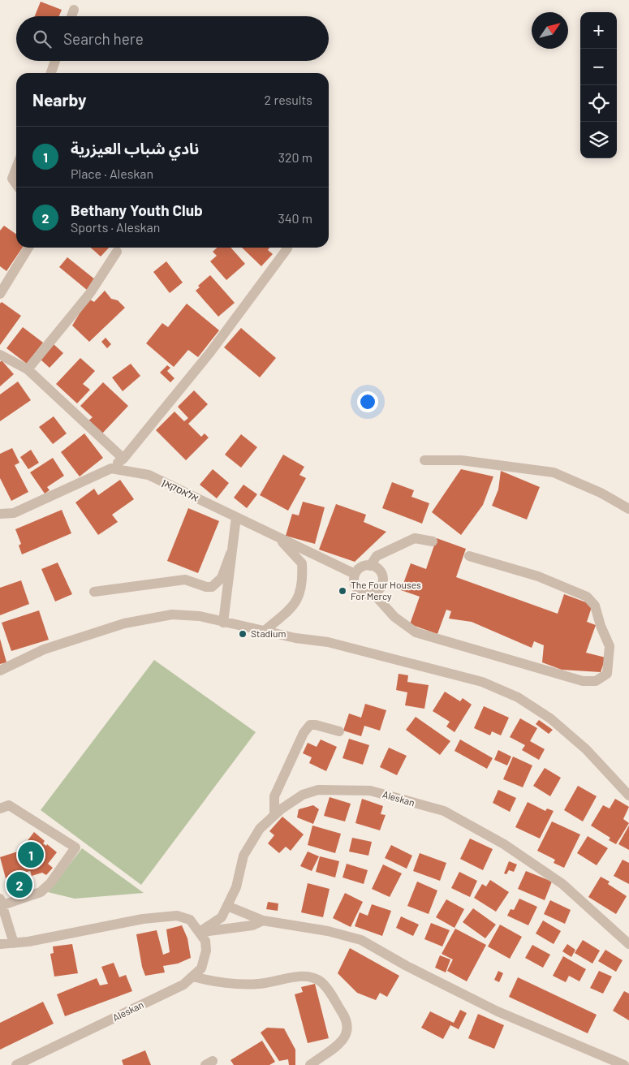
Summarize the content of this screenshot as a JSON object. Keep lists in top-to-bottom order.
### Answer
{
  "streets": {
    "street": ["אלאסקאן", "Aleskan"]
  },
  "places": ["The Four Houses For Mercy", "Stadium"],
  "north": "top right",
  "page": {
    "map_buttons": ["+", "−"],
    "search": "Search here",
    "heading": ["Nearby", "2 results"],
    "list": [
      {
        "mark": "1",
        "name": "نادي شباب العيزرية",
        "note": "Place · Aleskan",
        "value": "320 m"
      },
      {
        "mark": "2",
        "name": "Bethany Youth Club",
        "note": "Sports · Aleskan",
        "value": "340 m"
      }
    ],
    "pins": ["1", "2"]
  }
}
